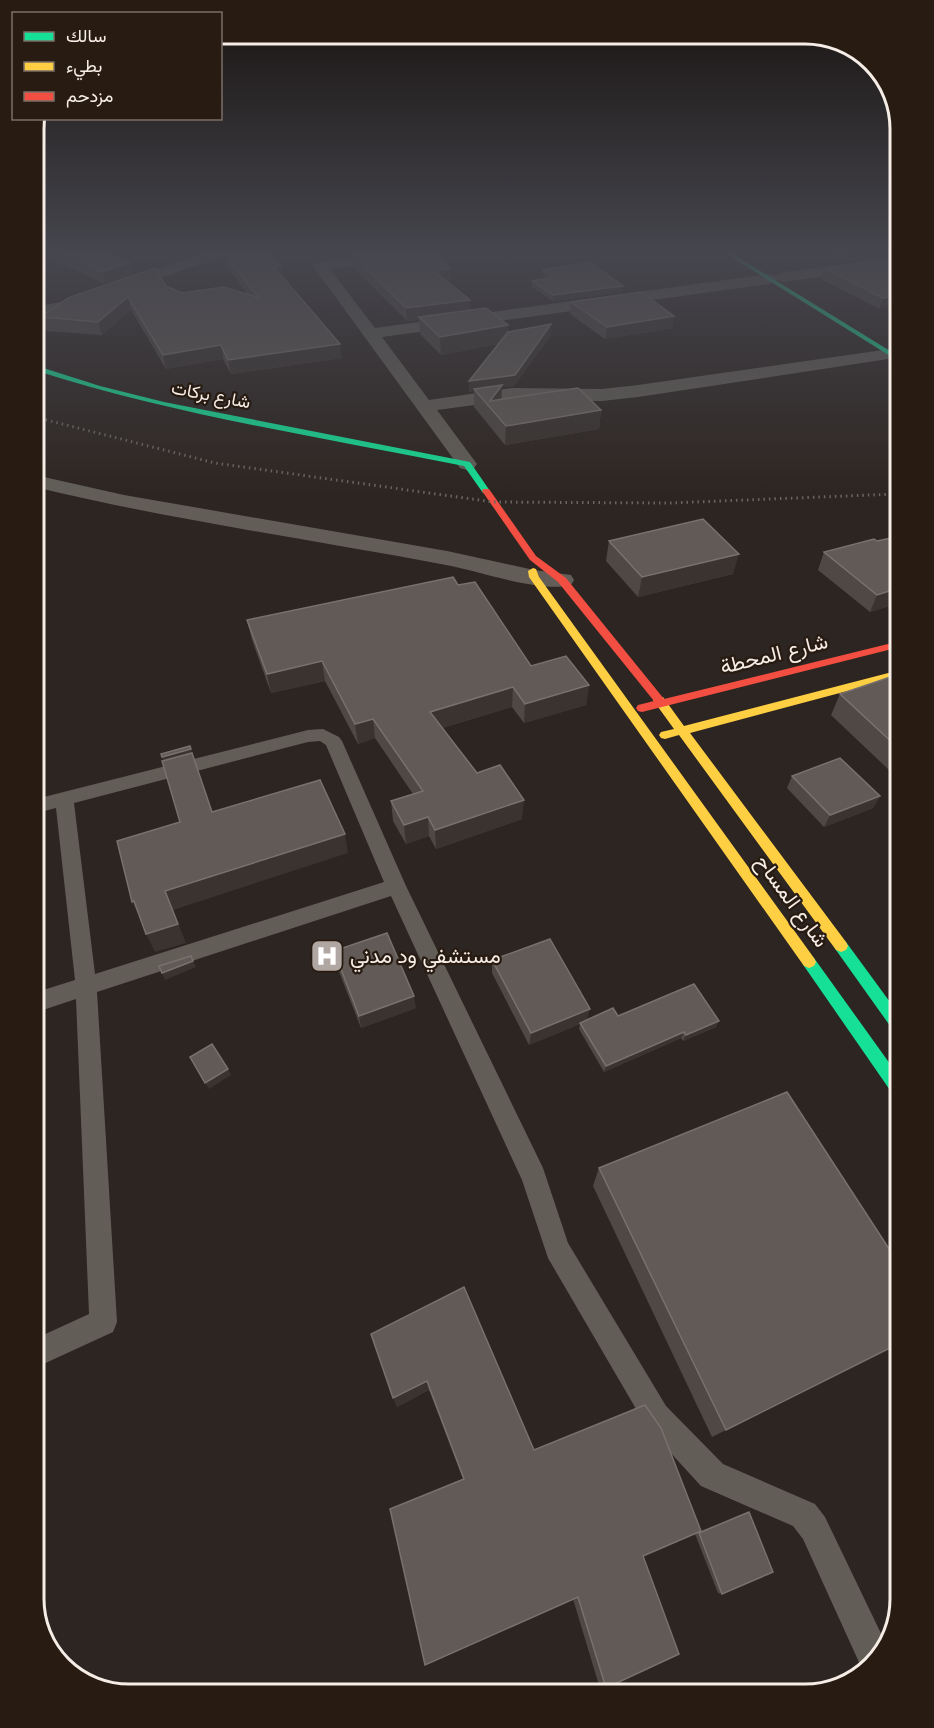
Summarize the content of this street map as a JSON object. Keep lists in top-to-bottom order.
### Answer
{
  "streets": {
    "main road": ["شارع بركات", "شارع المحطة", "شارع المساح"]
  },
  "crossings": [
    ["شارع بركات", "شارع المساح"],
    ["شارع المحطة", "شارع المساح"]
  ],
  "places": {
    "hospital": ["مستشفي ود مدني"]
  },
  "legend": ["سالك", "بطيء", "مزدحم"]
}
